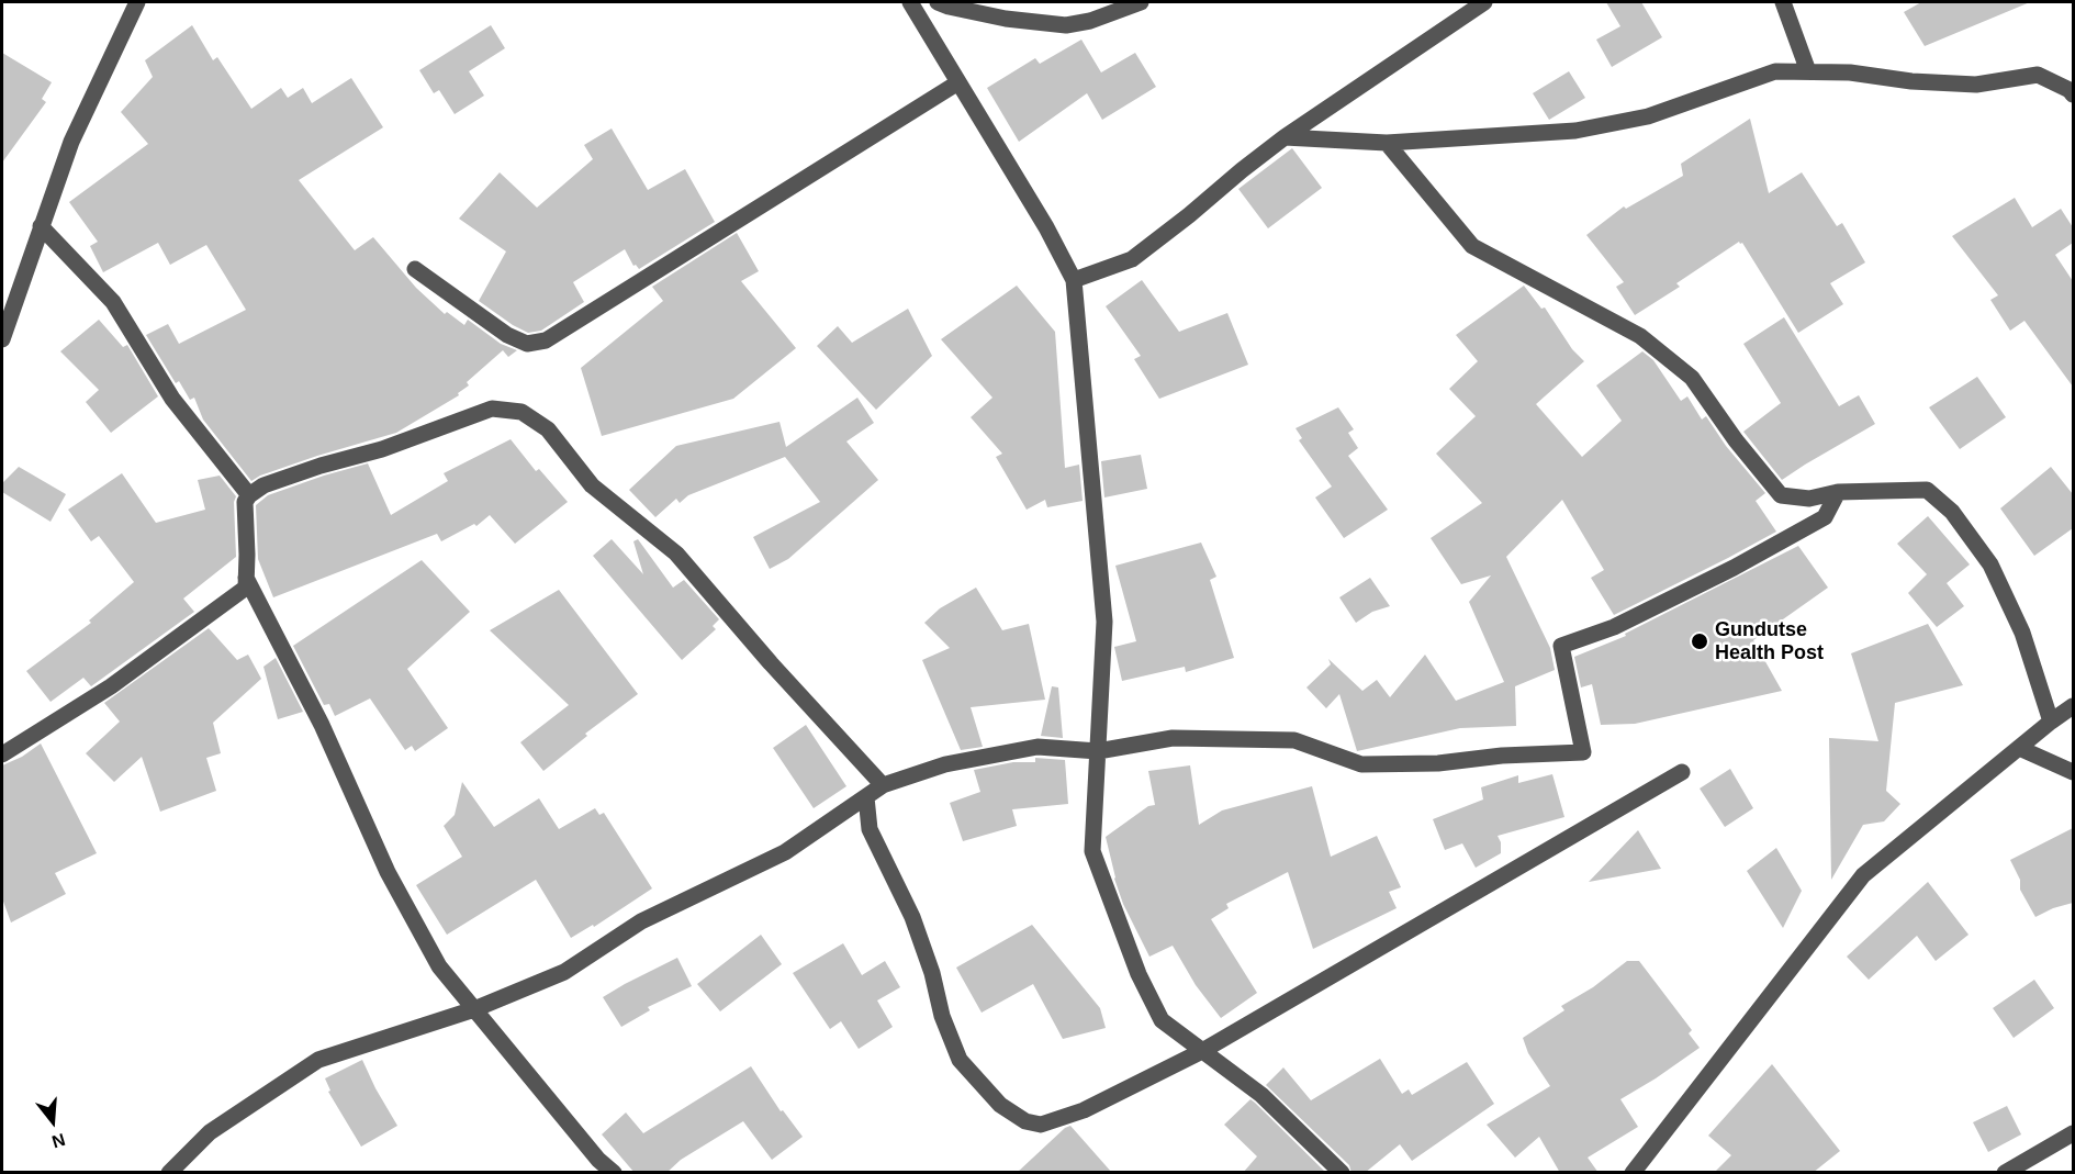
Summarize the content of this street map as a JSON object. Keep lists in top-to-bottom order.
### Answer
{
  "places": ["Gundutse Health Post"],
  "north": "bottom"
}
